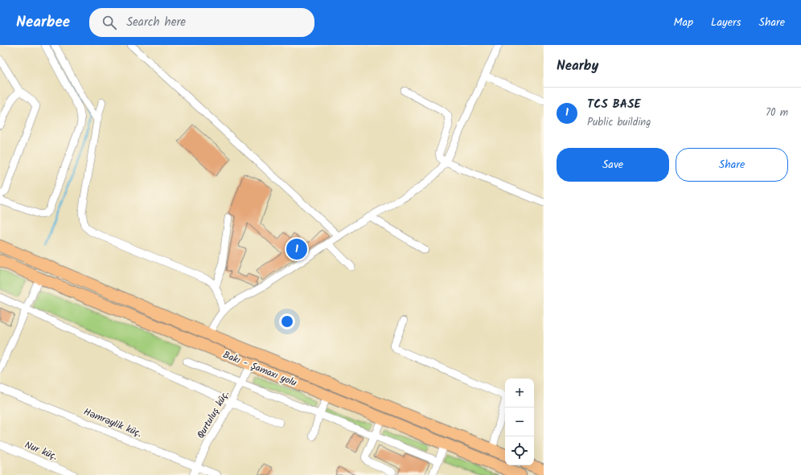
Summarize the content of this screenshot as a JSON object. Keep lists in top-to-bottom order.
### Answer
{
  "streets": {
    "highway": ["Bakı - Şamaxı yolu"],
    "street": ["Qurtuluş küç.", "Həmrəylik küç.", "Nur küç."]
  },
  "crossings": [
    ["Bakı - Şamaxı yolu", "Qurtuluş küç."],
    ["Qurtuluş küç.", "Həmrəylik küç."]
  ],
  "page": {
    "header": "Nearbee",
    "search": "Search here",
    "nav": ["Map", "Layers", "Share"],
    "heading": "Nearby",
    "list": [
      {
        "mark": "1",
        "name": "TCS BASE",
        "note": "Public building",
        "value": "70 m"
      }
    ],
    "buttons": ["Save", "Share"],
    "pins": "1",
    "map_buttons": ["+", "−"]
  }
}
